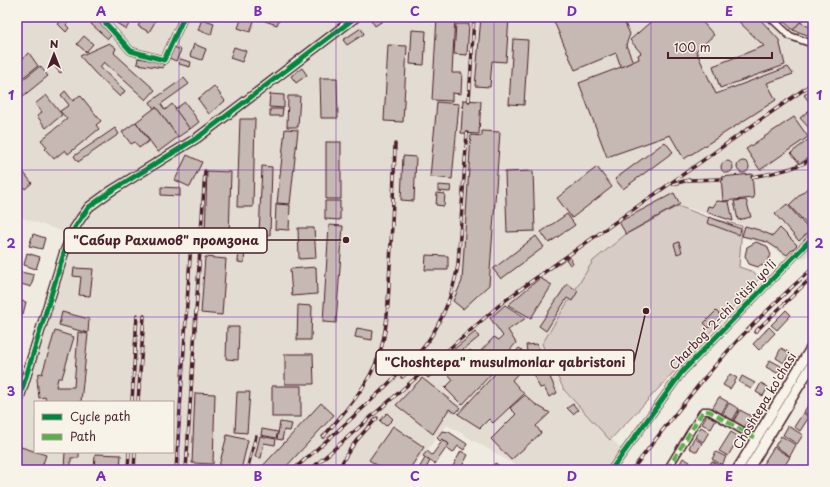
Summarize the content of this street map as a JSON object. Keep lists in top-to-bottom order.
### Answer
{
  "streets": {
    "main road": ["Choshtepa ko'chasi"],
    "street": ["Charbog' 2-chi o'tish yo'li"]
  },
  "places": ["\"Сабир Рахимов\" промзона", "\"Choshtepa\" musulmonlar qabristoni"],
  "legend": ["Cycle path", "Path"],
  "scale_bar": "100 m",
  "north": "top",
  "grid": {
    "columns": [
      "A",
      "B",
      "C",
      "D",
      "E"
    ],
    "rows": ["1", "2", "3"]
  }
}
